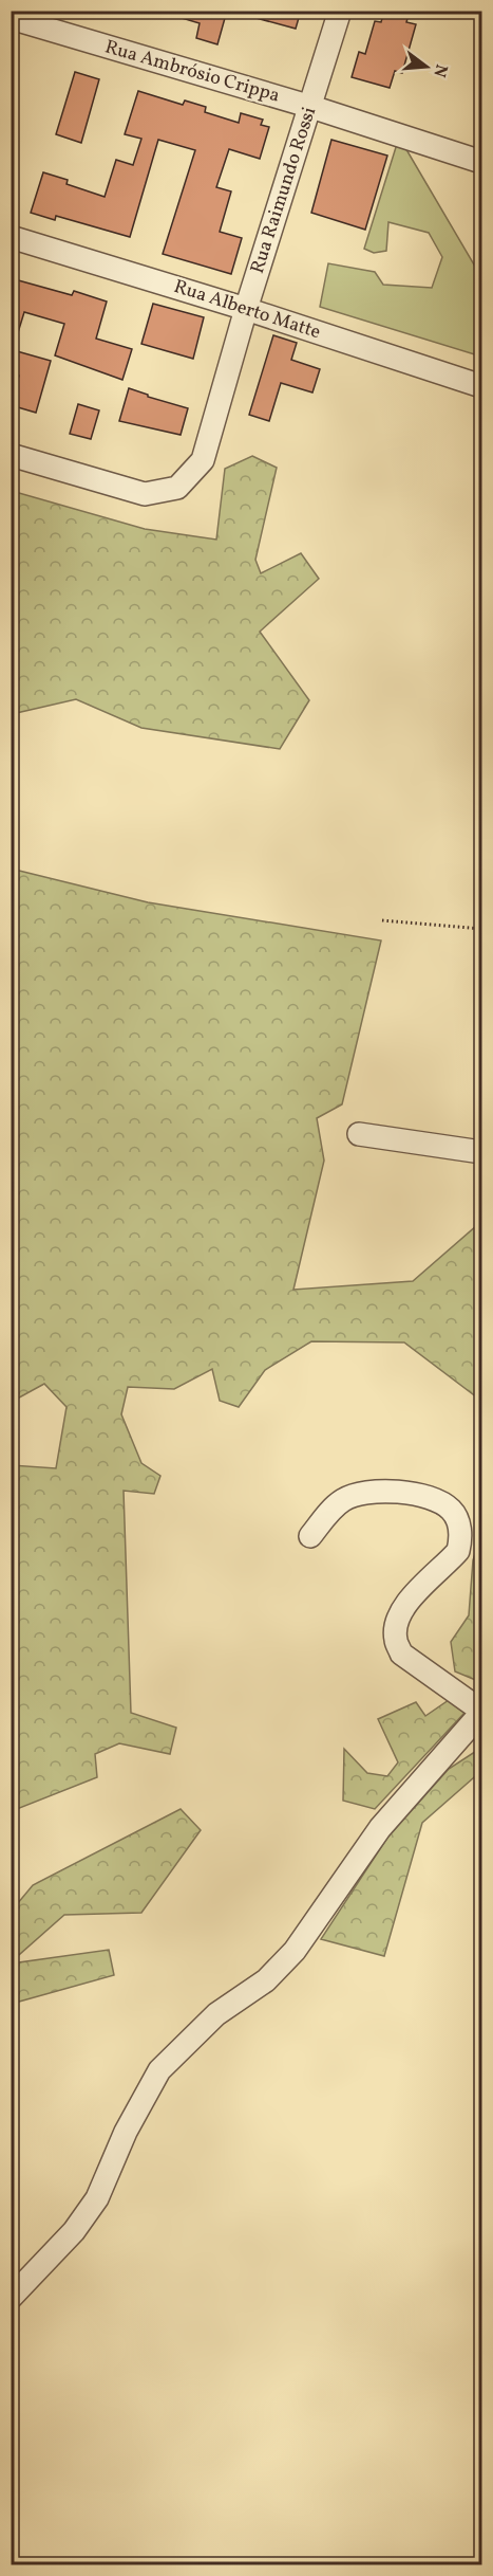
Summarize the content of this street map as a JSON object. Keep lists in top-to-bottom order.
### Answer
{
  "streets": {
    "street": ["Rua Ambrósio Crippa", "Rua Raimundo Rossi", "Rua Alberto Matte"]
  },
  "crossings": [
    ["Rua Ambrósio Crippa", "Rua Raimundo Rossi"],
    ["Rua Raimundo Rossi", "Rua Alberto Matte"]
  ],
  "north": "right"
}
